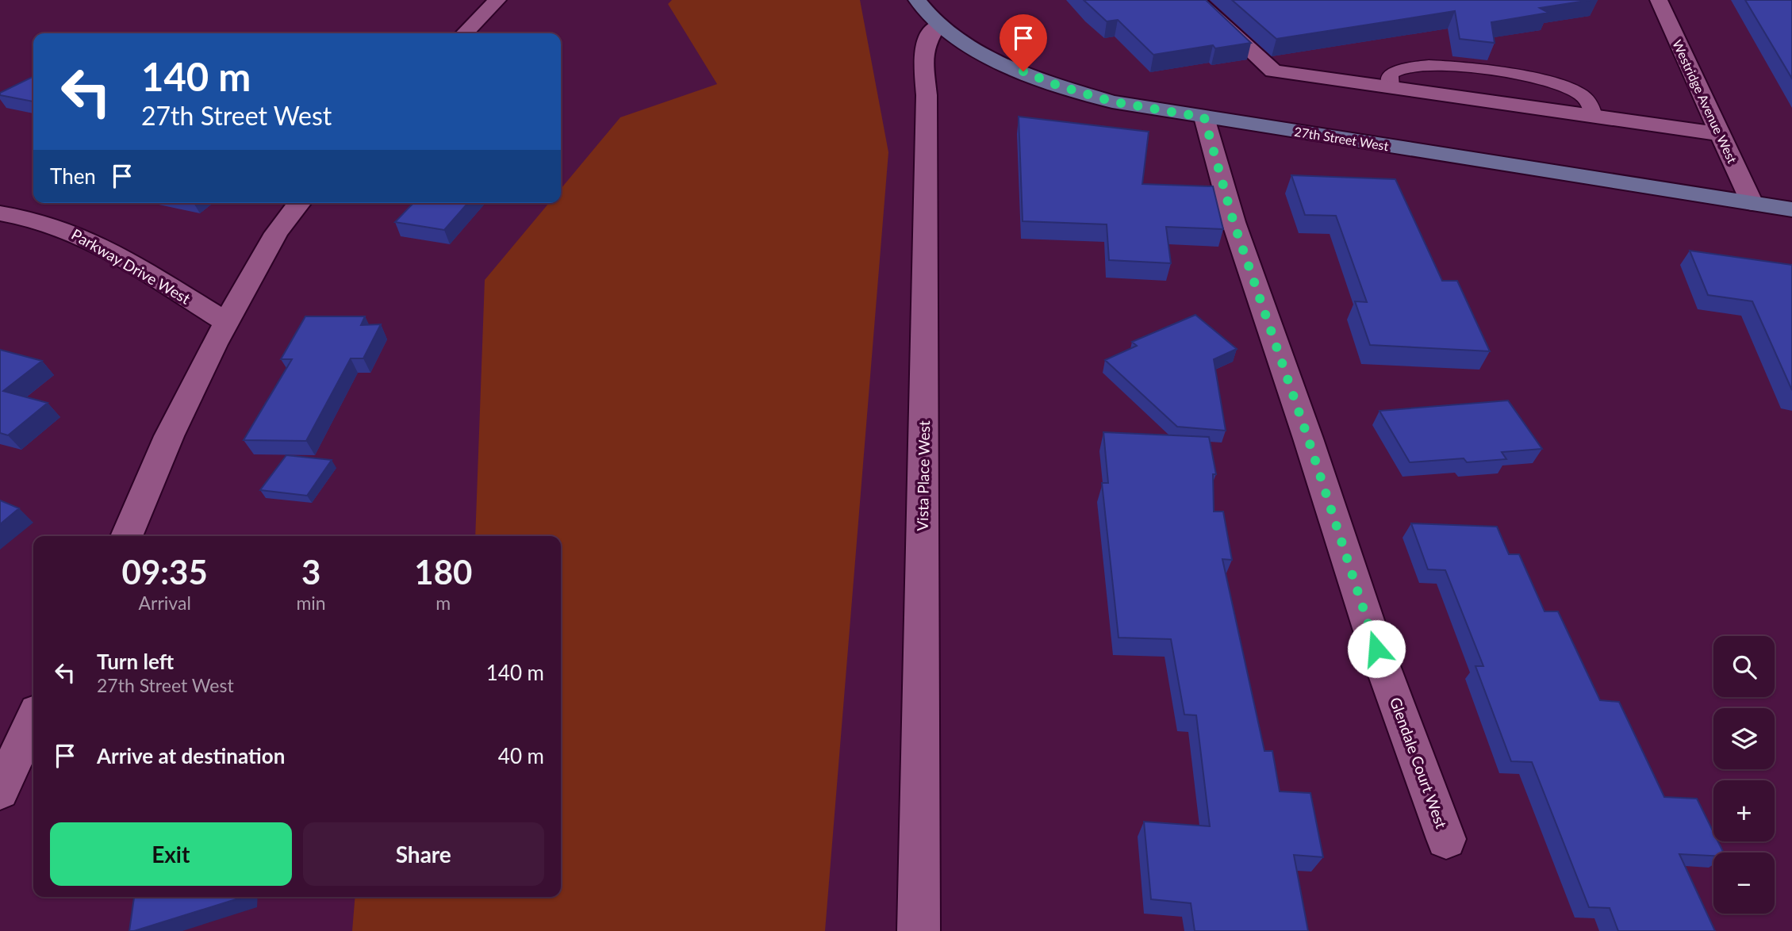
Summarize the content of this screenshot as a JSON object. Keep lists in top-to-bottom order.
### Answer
{
  "streets": {
    "street": [
      "Westridge Avenue West",
      "27th Street West",
      "Parkway Drive West",
      "Vista Place West",
      "Glendale Court West"
    ]
  },
  "crossings": [
    ["Westridge Avenue West", "27th Street West"],
    ["27th Street West", "Vista Place West"],
    ["27th Street West", "Glendale Court West"]
  ],
  "page": {
    "turn": ["140 m", "27th Street West"],
    "then": "Then",
    "eta": [
      "09:35",
      "Arrival",
      "3",
      "min",
      "180",
      "m"
    ],
    "list": [
      {
        "name": "Turn left",
        "note": "27th Street West",
        "value": "140 m"
      },
      {
        "name": "Arrive at destination",
        "value": "40 m"
      }
    ],
    "map_buttons": ["+", "−"],
    "buttons": ["Exit", "Share"]
  }
}
